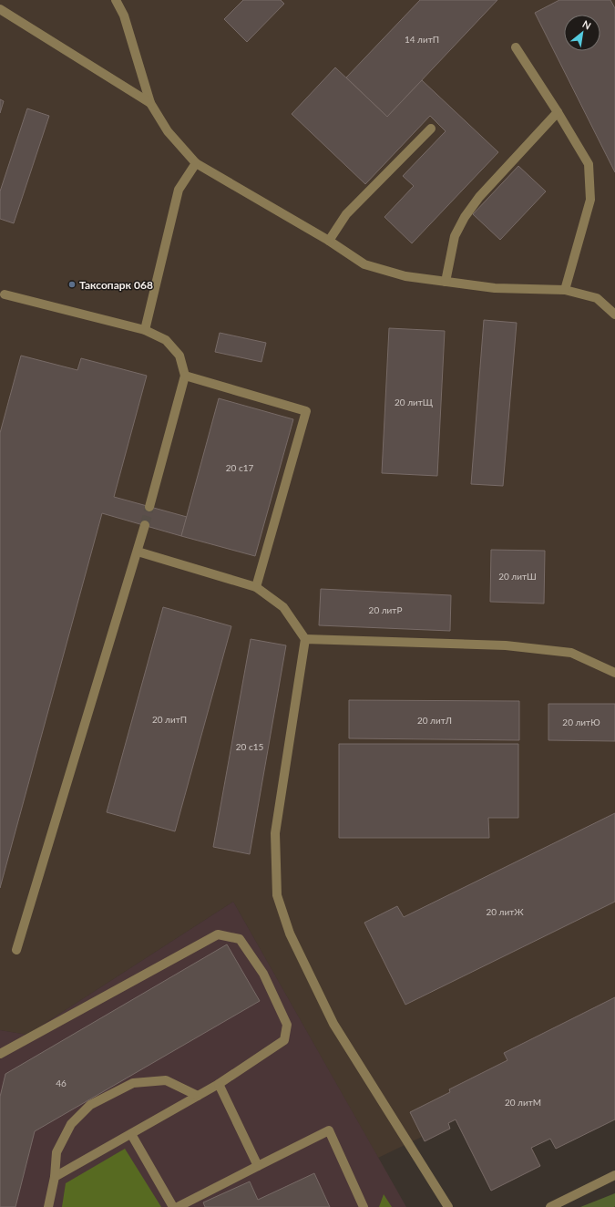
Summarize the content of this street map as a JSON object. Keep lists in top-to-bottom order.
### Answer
{
  "places": ["Таксопарк 068"],
  "house_numbers": [
    "14 литП",
    "20 литЩ",
    "20 с17",
    "20 литШ",
    "20 литР",
    "20 литП",
    "20 литЛ",
    "20 литЮ",
    "20 с15",
    "20 литЖ",
    "46",
    "20 литМ"
  ],
  "north": "top right"
}
